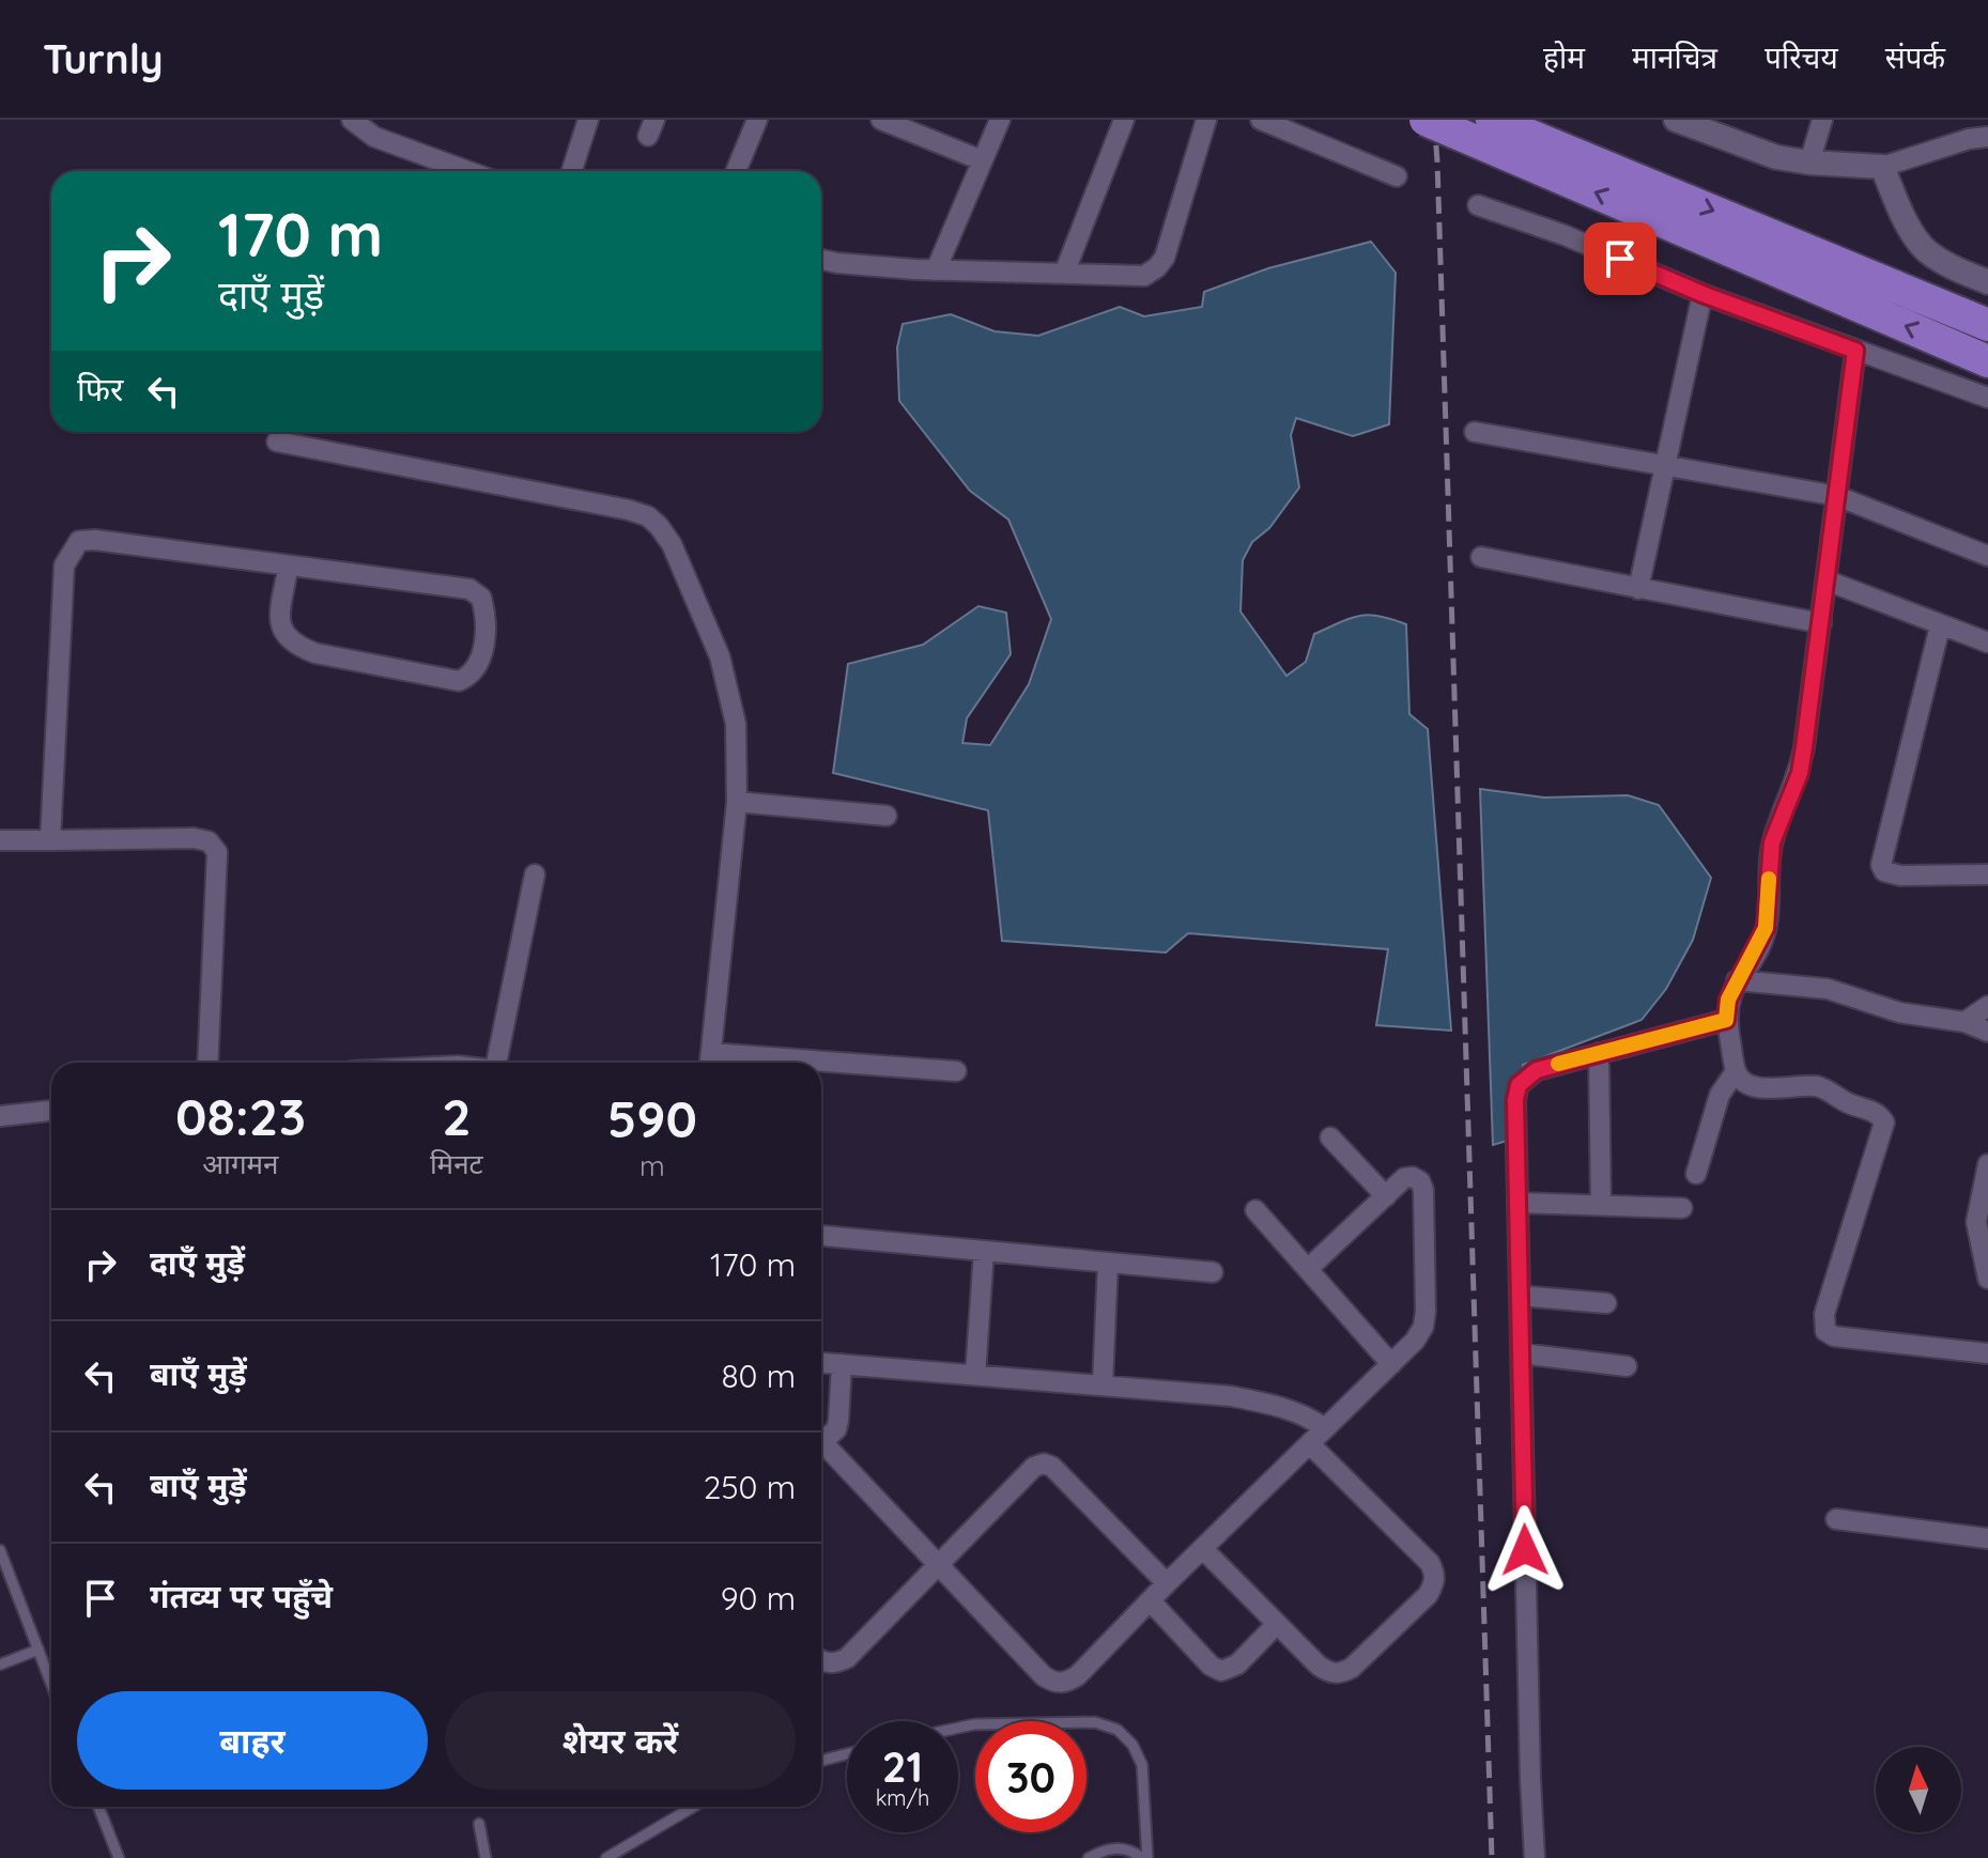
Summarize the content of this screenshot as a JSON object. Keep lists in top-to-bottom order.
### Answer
{
  "north": "top",
  "page": {
    "header": "Turnly",
    "nav": [
      "होम",
      "मानचित्र",
      "परिचय",
      "संपर्क"
    ],
    "turn": ["170 m", "दाएँ मुड़ें"],
    "then": "फिर",
    "eta": [
      "08:23",
      "आगमन",
      "2",
      "मिनट",
      "590",
      "m"
    ],
    "list": [
      {
        "name": "दाएँ मुड़ें",
        "value": "170 m"
      },
      {
        "name": "बाएँ मुड़ें",
        "value": "80 m"
      },
      {
        "name": "बाएँ मुड़ें",
        "value": "250 m"
      },
      {
        "name": "गंतव्य पर पहुँचे",
        "value": "90 m"
      }
    ],
    "buttons": ["बाहर", "शेयर करें"],
    "speed": "21 km/h",
    "limit": "30"
  }
}
